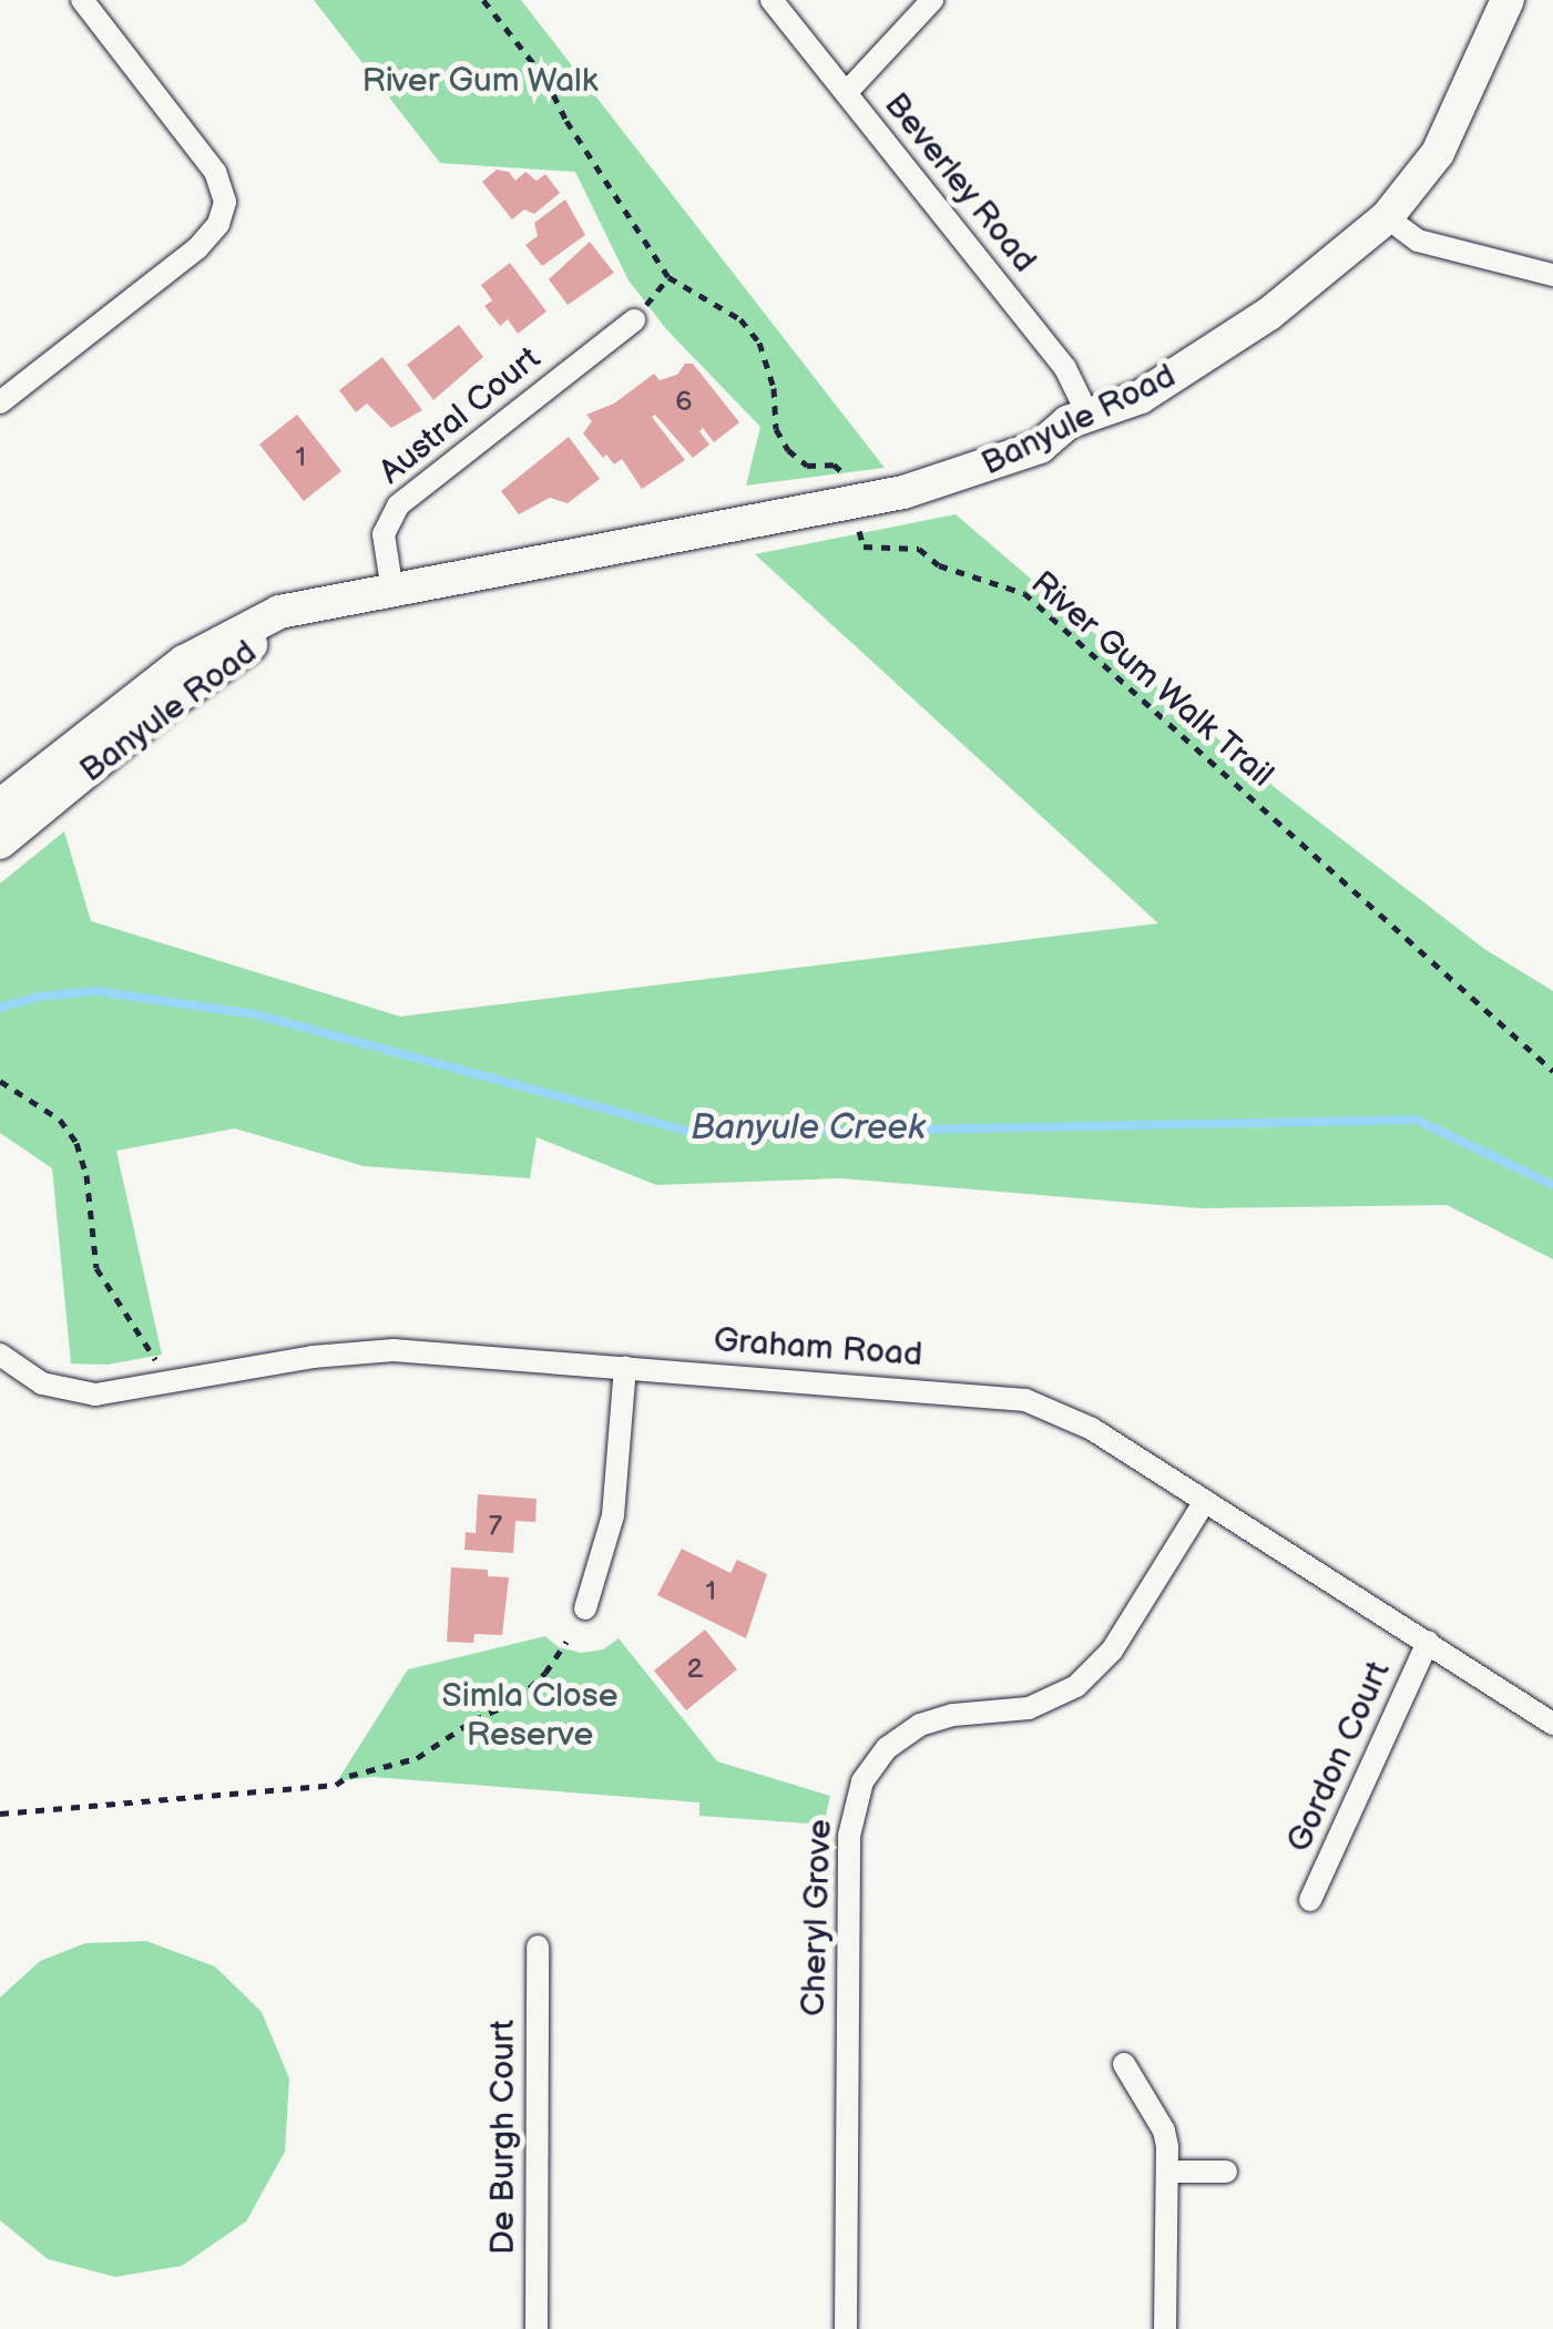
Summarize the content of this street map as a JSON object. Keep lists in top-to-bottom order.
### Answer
{
  "streets": {
    "street": [
      "Beverley Road",
      "Austral Court",
      "Banyule Road",
      "Graham Road",
      "Gordon Court",
      "Cheryl Grove",
      "De Burgh Court"
    ],
    "path": ["River Gum Walk Trail"]
  },
  "crossings": [
    ["Beverley Road", "Banyule Road"],
    ["Austral Court", "Banyule Road"],
    ["Banyule Road", "River Gum Walk Trail"],
    ["Graham Road", "Gordon Court"],
    ["Graham Road", "Cheryl Grove"]
  ],
  "water": ["Banyule Creek"],
  "parks": ["River Gum Walk", "Simla Close Reserve"],
  "house_numbers": [
    "6",
    "1",
    "7",
    "1",
    "2"
  ]
}
